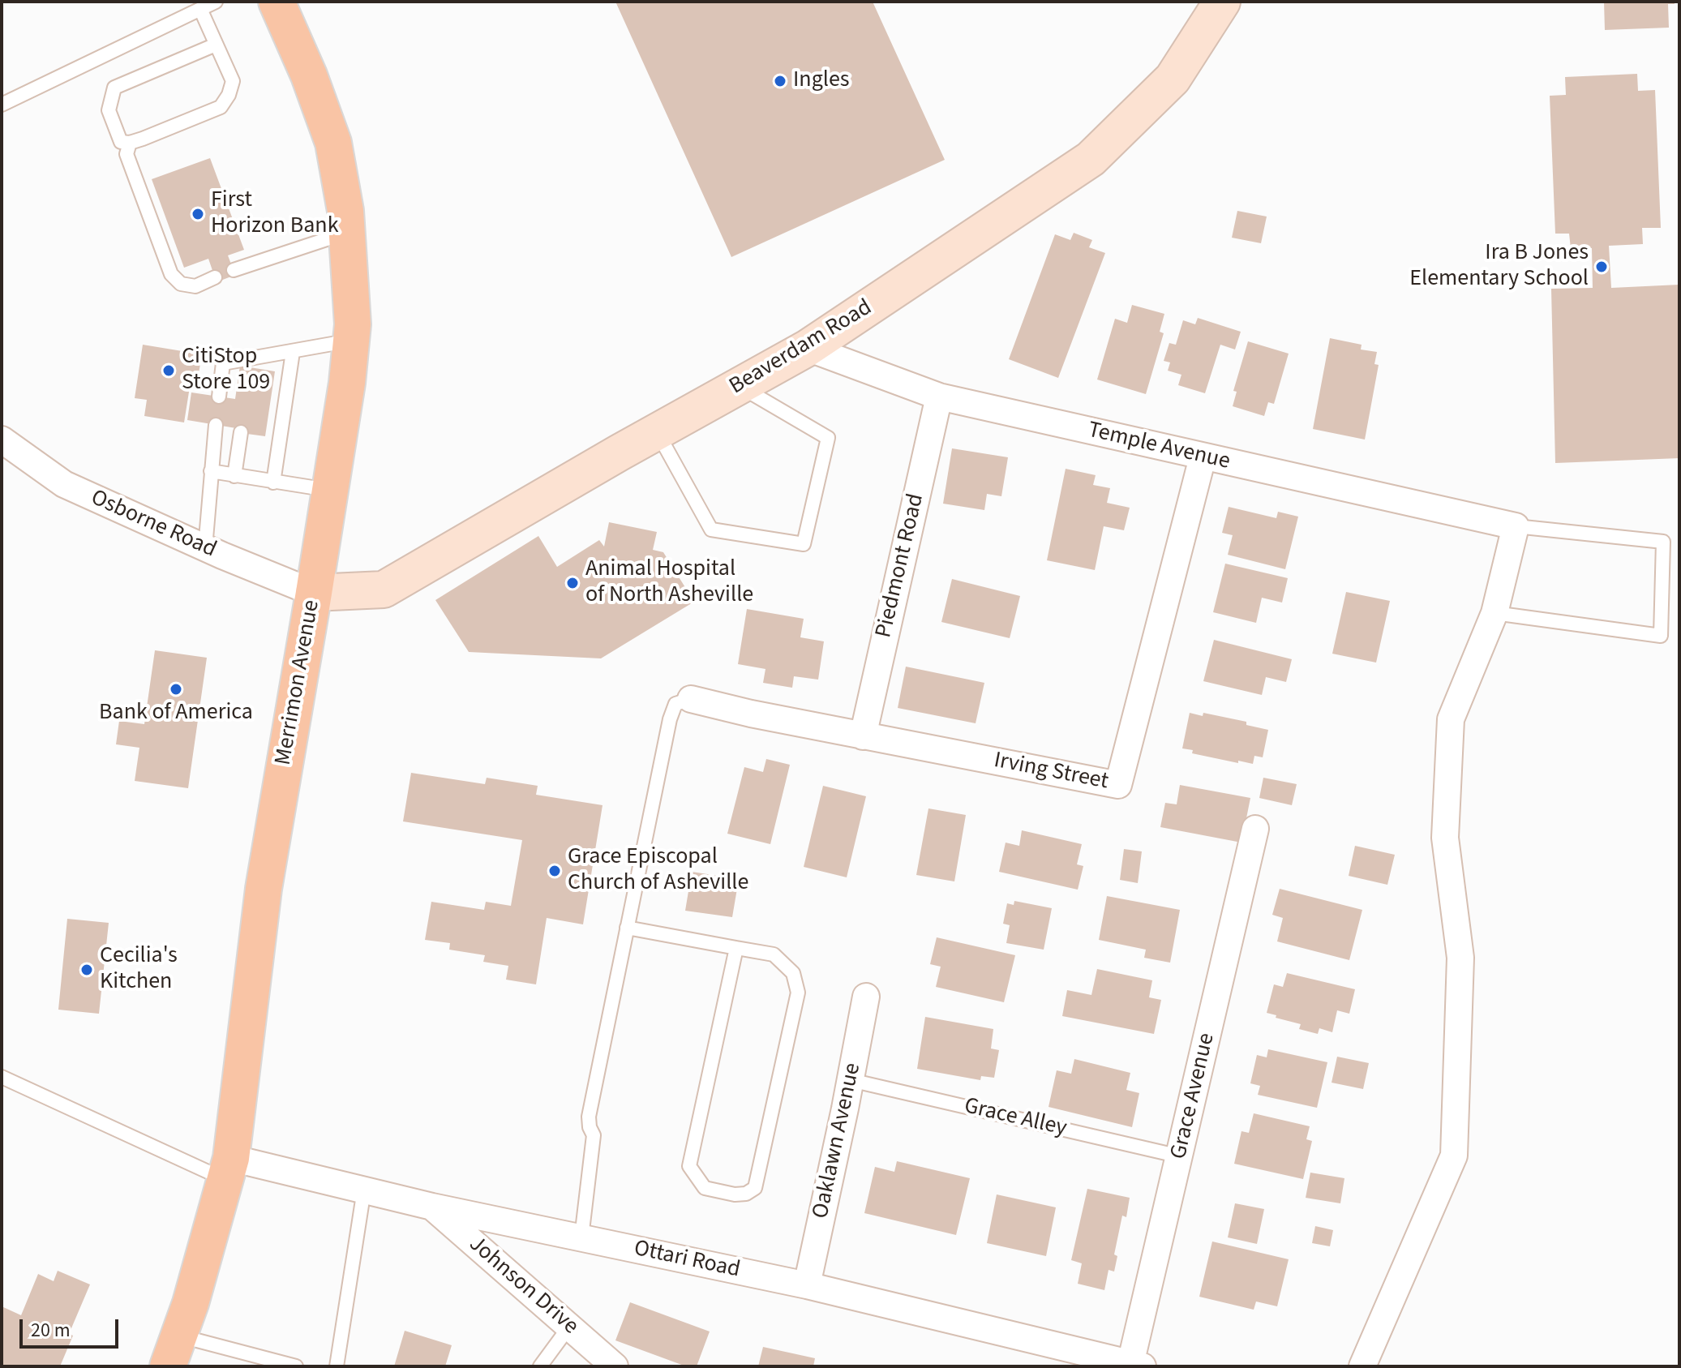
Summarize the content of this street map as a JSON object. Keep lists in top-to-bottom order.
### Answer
{
  "streets": {
    "main road": ["Merrimon Avenue"],
    "street": [
      "Beaverdam Road",
      "Temple Avenue",
      "Osborne Road",
      "Piedmont Road",
      "Irving Street",
      "Grace Avenue",
      "Oaklawn Avenue",
      "Ottari Road",
      "Johnson Drive"
    ],
    "lane": ["Grace Alley"]
  },
  "crossings": [
    ["Beaverdam Road", "Temple Avenue"],
    ["Beaverdam Road", "Osborne Road"],
    ["Beaverdam Road", "Merrimon Avenue"],
    ["Temple Avenue", "Piedmont Road"],
    ["Temple Avenue", "Irving Street"],
    ["Osborne Road", "Merrimon Avenue"],
    ["Piedmont Road", "Irving Street"],
    ["Merrimon Avenue", "Ottari Road"],
    ["Grace Avenue", "Grace Alley"],
    ["Grace Avenue", "Ottari Road"],
    ["Grace Alley", "Oaklawn Avenue"],
    ["Oaklawn Avenue", "Ottari Road"],
    ["Ottari Road", "Johnson Drive"]
  ],
  "places": [
    "Ingles",
    "First Horizon Bank",
    "Ira B Jones Elementary School",
    "CitiStop Store 109",
    "Animal Hospital of North Asheville",
    "Bank of America",
    "Grace Episcopal Church of Asheville",
    "Cecilia's Kitchen"
  ],
  "scale_bar": "20 m"
}
